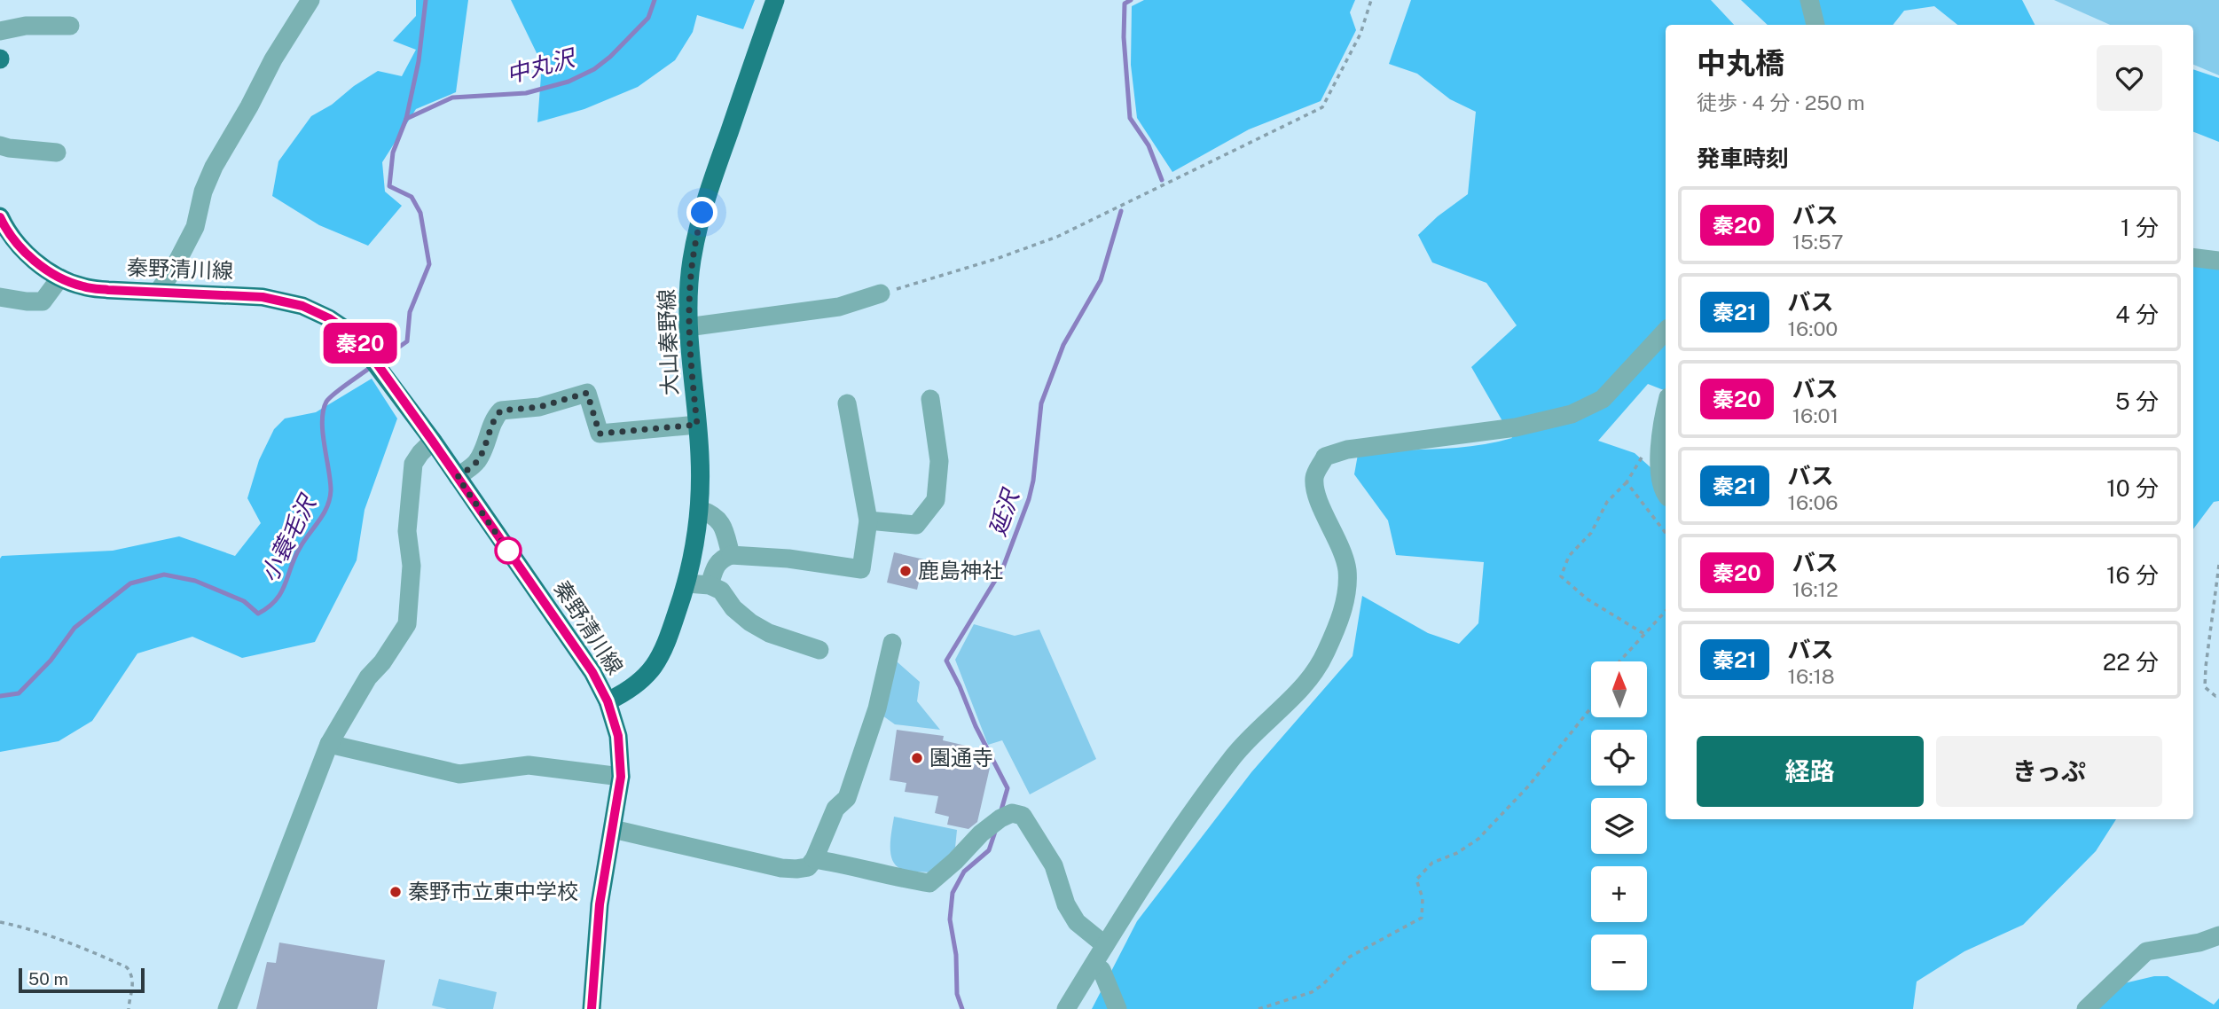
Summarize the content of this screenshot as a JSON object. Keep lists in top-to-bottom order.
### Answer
{
  "streets": {
    "main road": ["秦野清川線", "大山秦野線"]
  },
  "crossings": [
    ["秦野清川線", "大山秦野線"]
  ],
  "water": ["中丸沢", "延沢", "小蓑毛沢"],
  "places": ["鹿島神社", "園通寺", "秦野市立東中学校"],
  "lines": ["bus line 秦20"],
  "scale_bar": "50 m",
  "north": "top",
  "page": {
    "on_map": "秦20",
    "heading": [
      ["中丸橋", "徒歩 · 4 分 · 250 m"],
      "発車時刻"
    ],
    "list": [
      {
        "mark": "秦20",
        "name": "バス",
        "note": "15:57",
        "value": "1 分"
      },
      {
        "mark": "秦21",
        "name": "バス",
        "note": "16:00",
        "value": "4 分"
      },
      {
        "mark": "秦20",
        "name": "バス",
        "note": "16:01",
        "value": "5 分"
      },
      {
        "mark": "秦21",
        "name": "バス",
        "note": "16:06",
        "value": "10 分"
      },
      {
        "mark": "秦20",
        "name": "バス",
        "note": "16:12",
        "value": "16 分"
      },
      {
        "mark": "秦21",
        "name": "バス",
        "note": "16:18",
        "value": "22 分"
      }
    ],
    "map_buttons": ["+", "−"],
    "buttons": ["経路", "きっぷ"],
    "scale": "50 m"
  }
}
